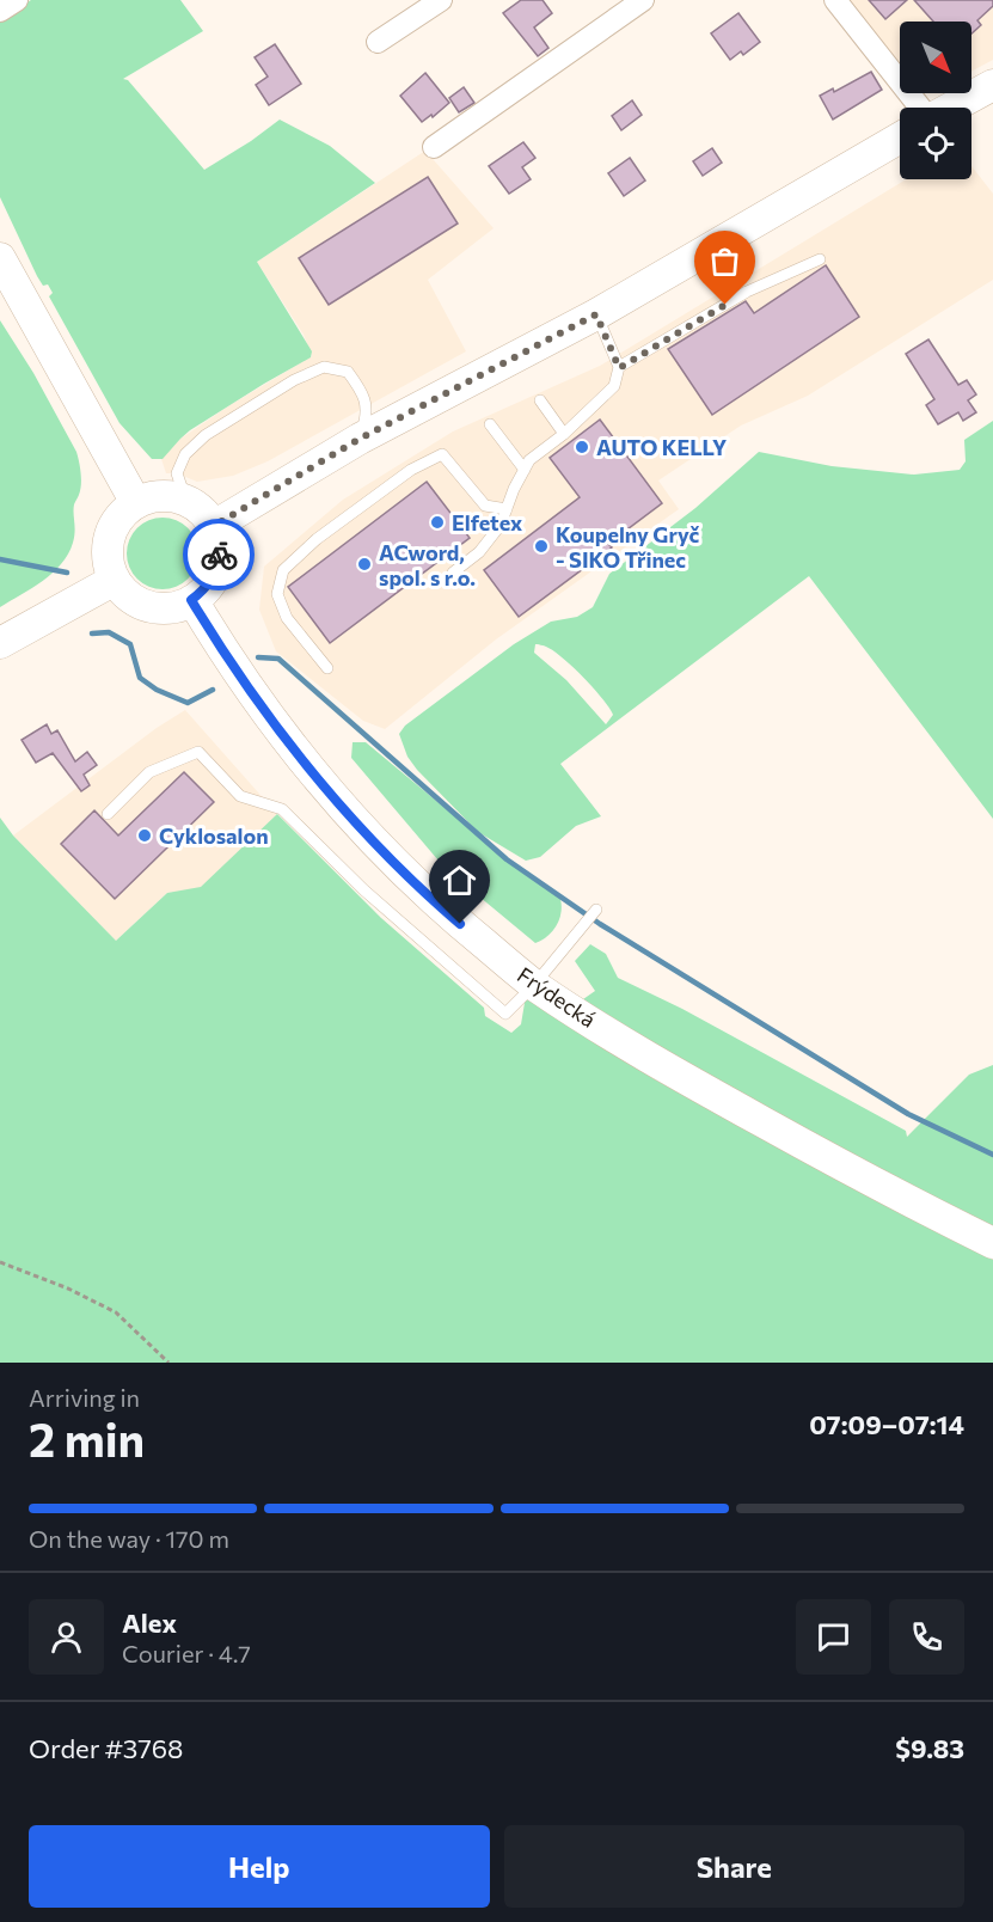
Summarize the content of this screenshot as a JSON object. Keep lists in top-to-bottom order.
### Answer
{
  "streets": {
    "main road": ["Frýdecká"]
  },
  "places": [
    "AUTO KELLY",
    "Elfetex",
    "Koupelny Gryč - SIKO Třinec",
    "ACword, spol. s r.o.",
    "Cyklosalon"
  ],
  "north": "bottom right",
  "page": {
    "heading": ["2 min", "Arriving in", "07:09–07:14"],
    "panel": [
      "Alex",
      "Courier · 4.7",
      "Order #3768",
      "$9.83"
    ],
    "bar": "On the way · 170 m",
    "buttons": ["Help", "Share"]
  }
}
